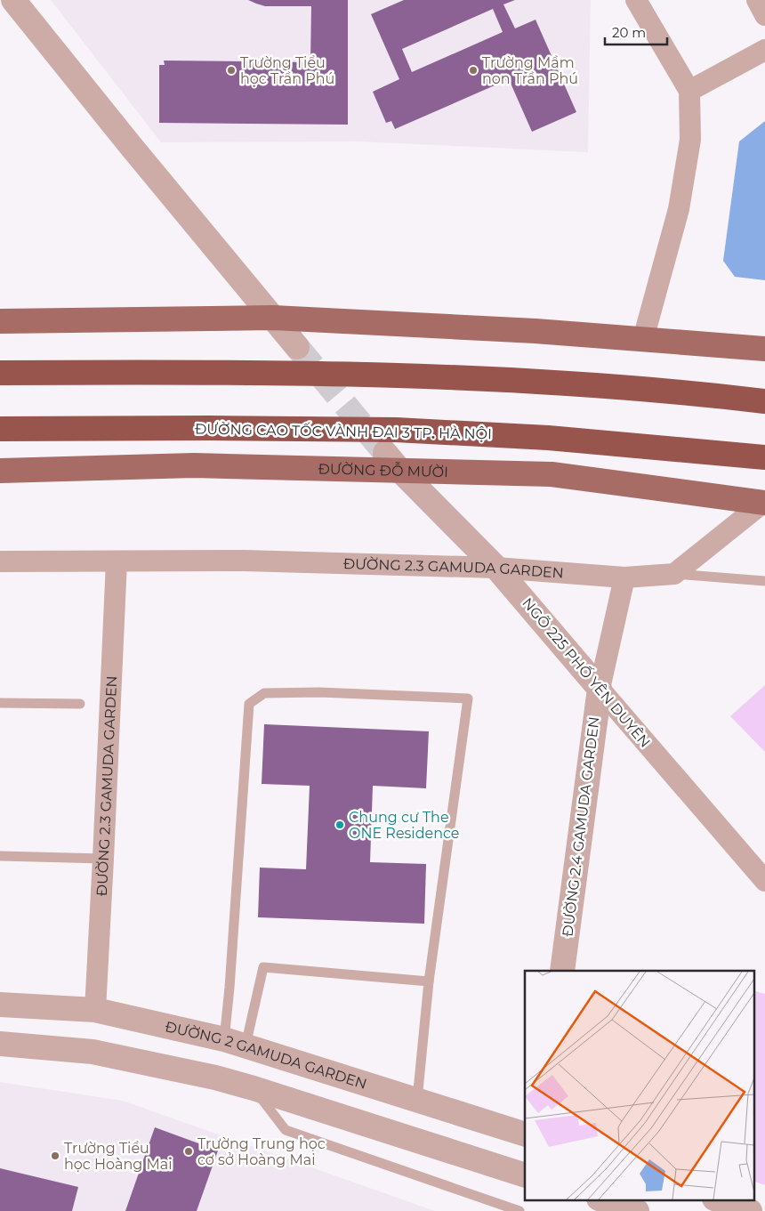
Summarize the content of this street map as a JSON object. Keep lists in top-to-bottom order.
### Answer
{
  "streets": {
    "highway": ["ĐƯỜNG CAO TỐC VÀNH ĐAI 3 TP. HÀ NỘI"],
    "main road": ["ĐƯỜNG ĐỖ MƯỜI"],
    "street": [
      "ĐƯỜNG 2.3 GAMUDA GARDEN",
      "NGÕ 225 PHỐ YÊN DUYÊN",
      "ĐƯỜNG 2.4 GAMUDA GARDEN",
      "ĐƯỜNG 2 GAMUDA GARDEN"
    ]
  },
  "crossings": [
    ["ĐƯỜNG ĐỖ MƯỜI", "NGÕ 225 PHỐ YÊN DUYÊN"],
    ["ĐƯỜNG 2.3 GAMUDA GARDEN", "NGÕ 225 PHỐ YÊN DUYÊN"],
    ["ĐƯỜNG 2.3 GAMUDA GARDEN", "ĐƯỜNG 2.4 GAMUDA GARDEN"],
    ["ĐƯỜNG 2.3 GAMUDA GARDEN", "ĐƯỜNG 2 GAMUDA GARDEN"],
    ["NGÕ 225 PHỐ YÊN DUYÊN", "ĐƯỜNG 2.4 GAMUDA GARDEN"]
  ],
  "places": [
    "Trường Tiểu học Trần Phú",
    "Trường Mầm non Trần Phú",
    "Chung cư The ONE Residence",
    "Trường Trung học cơ sở Hoàng Mai",
    "Trường Tiểu học Hoàng Mai"
  ],
  "scale_bar": "20 m"
}
